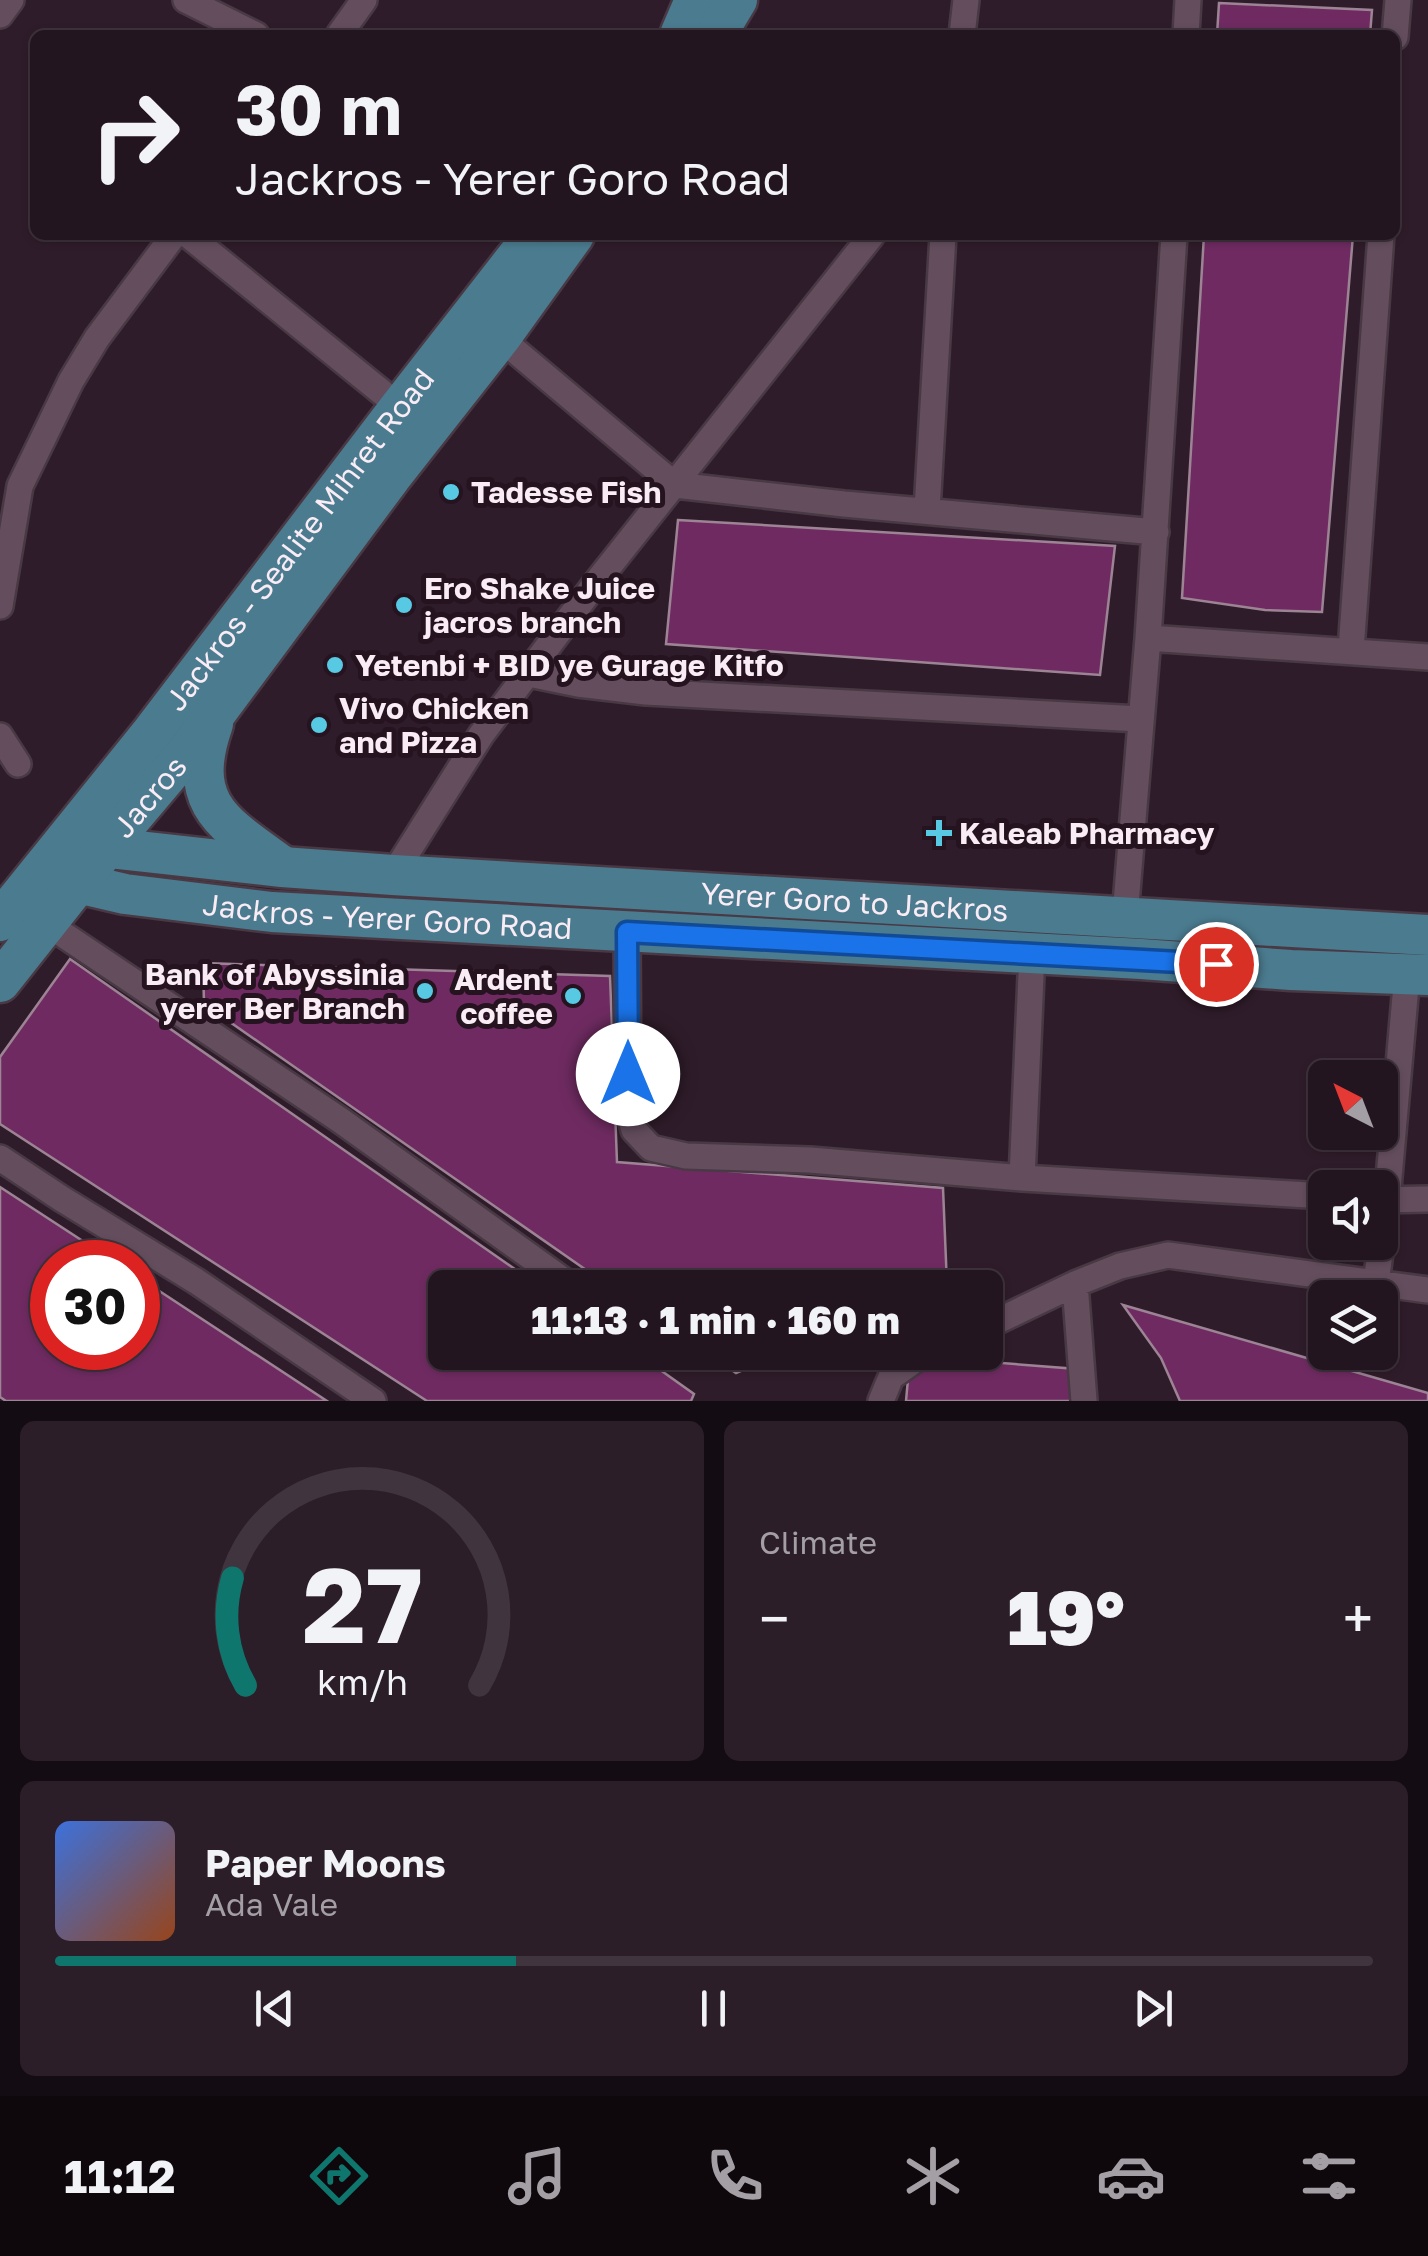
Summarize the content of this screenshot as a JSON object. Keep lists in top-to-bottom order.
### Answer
{
  "streets": {
    "main road": [
      "Jackros - Sealite Mihret Road",
      "Jacros",
      "Yerer Goro to Jackros",
      "Jackros - Yerer Goro Road"
    ]
  },
  "crossings": [
    ["Jackros - Sealite Mihret Road", "Jacros"],
    ["Jackros - Sealite Mihret Road", "Yerer Goro to Jackros"],
    ["Jacros", "Yerer Goro to Jackros"],
    ["Jacros", "Jackros - Yerer Goro Road"]
  ],
  "places": {
    "other": [
      "Tadesse Fish",
      "Ero Shake Juice jacros branch",
      "Yetenbi + BID ye Gurage Kitfo",
      "Vivo Chicken and Pizza",
      "Bank of Abyssinia yerer Ber Branch",
      "Ardent coffee"
    ],
    "health": ["Kaleab Pharmacy"]
  },
  "north": "top left",
  "page": {
    "turn": ["30 m", "Jackros - Yerer Goro Road"],
    "limit": "30",
    "trip": "11:13 · 1 min · 160 m",
    "tile": "Climate",
    "heat": ["−", "19°", "+"],
    "song": ["Paper Moons", "Ada Vale"],
    "tabs": "11:12",
    "gauge": ["27", "km/h"]
  }
}
